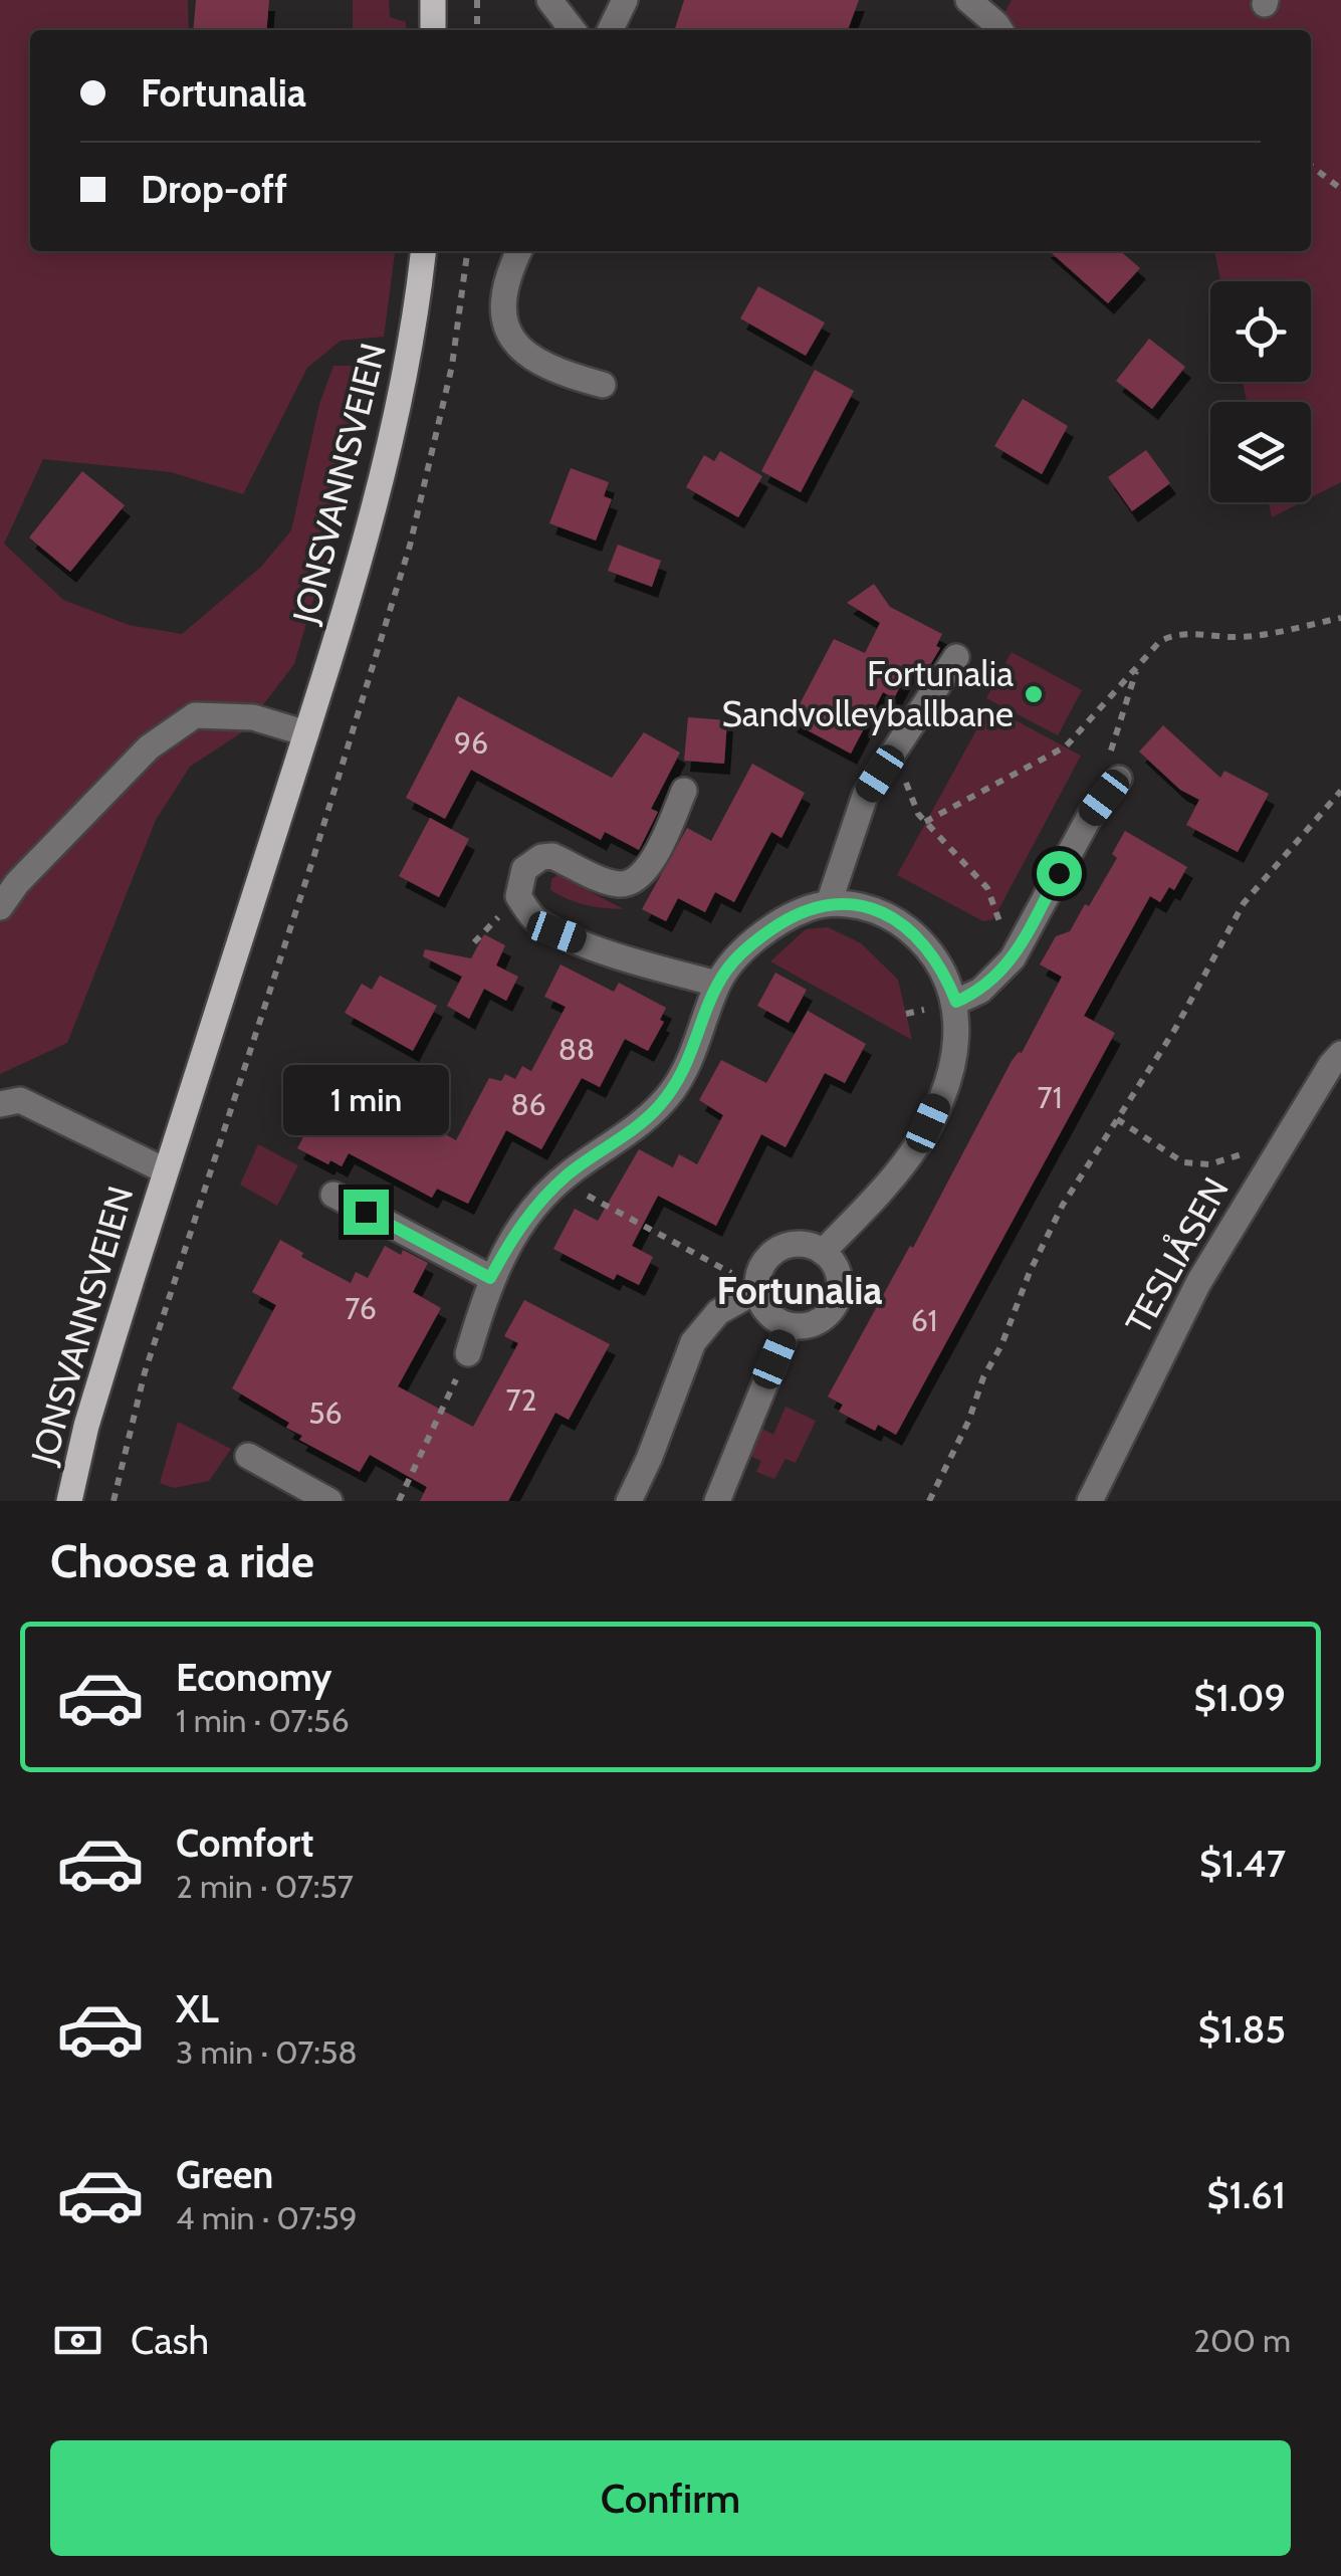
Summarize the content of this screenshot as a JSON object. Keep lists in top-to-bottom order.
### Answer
{
  "streets": {
    "main road": ["JONSVANNSVEIEN"],
    "street": ["TESLIÅSEN"]
  },
  "districts": ["Fortunalia"],
  "places": ["Fortunalia Sandvolleyballbane"],
  "house_numbers": [
    "96",
    "88",
    "71",
    "86",
    "76",
    "61",
    "72",
    "56"
  ],
  "page": {
    "banner": ["Fortunalia", "Drop-off"],
    "bubble": "1 min",
    "heading": "Choose a ride",
    "list": [
      {
        "name": "Economy",
        "note": "1 min · 07:56",
        "value": "$1.09"
      },
      {
        "name": "Comfort",
        "note": "2 min · 07:57",
        "value": "$1.47"
      },
      {
        "name": "XL",
        "note": "3 min · 07:58",
        "value": "$1.85"
      },
      {
        "name": "Green",
        "note": "4 min · 07:59",
        "value": "$1.61"
      }
    ],
    "pay": ["Cash", "200 m"],
    "buttons": "Confirm"
  }
}
